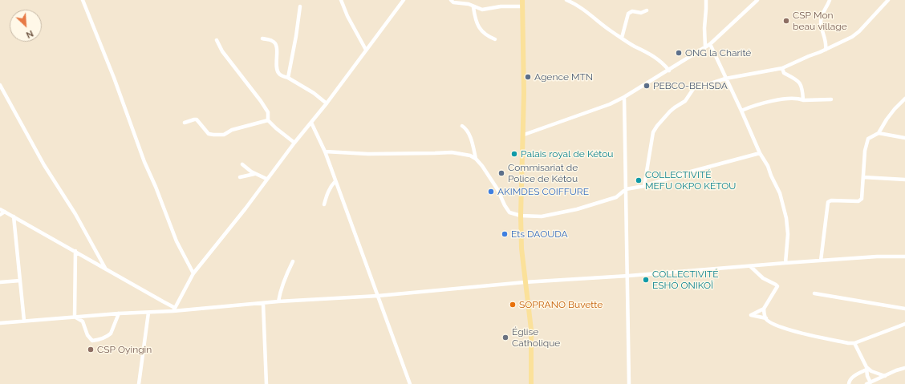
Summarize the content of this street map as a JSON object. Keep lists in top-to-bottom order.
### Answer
{
  "places": [
    "CSP Mon beau village",
    "ONG la Charité",
    "Agence MTN",
    "PEBCO-BEHSDA",
    "Palais royal de Kétou",
    "Commisariat de Police de Kétou",
    "COLLECTIVITÉ MEFU OKPO KÉTOU",
    "AKIMDES COIFFURE",
    "Ets DAOUDA",
    "COLLECTIVITÉ ESHÓ ONIKOÏ",
    "SOPRANO Buvette",
    "Église Catholique",
    "CSP Oyingin"
  ],
  "north": "bottom right"
}
